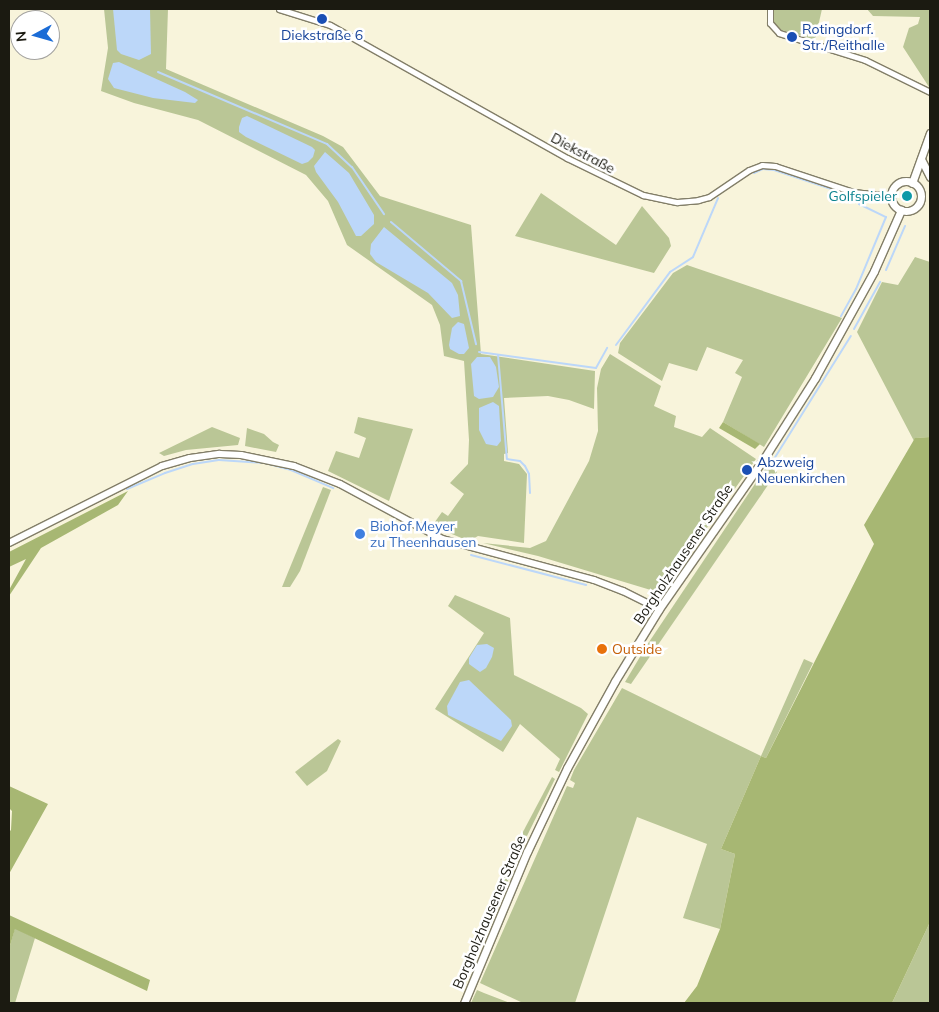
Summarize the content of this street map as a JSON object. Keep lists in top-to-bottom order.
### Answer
{
  "streets": {
    "main road": ["Borgholzhausener Straße"],
    "street": ["Diekstraße"]
  },
  "crossings": [
    ["Diekstraße", "Borgholzhausener Straße"]
  ],
  "places": [
    "Diekstraße 6",
    "Rotingdorf. Str./Reithalle",
    "Golfspieler",
    "Abzweig Neuenkirchen",
    "Biohof Meyer zu Theenhausen",
    "Outside"
  ],
  "north": "left"
}
